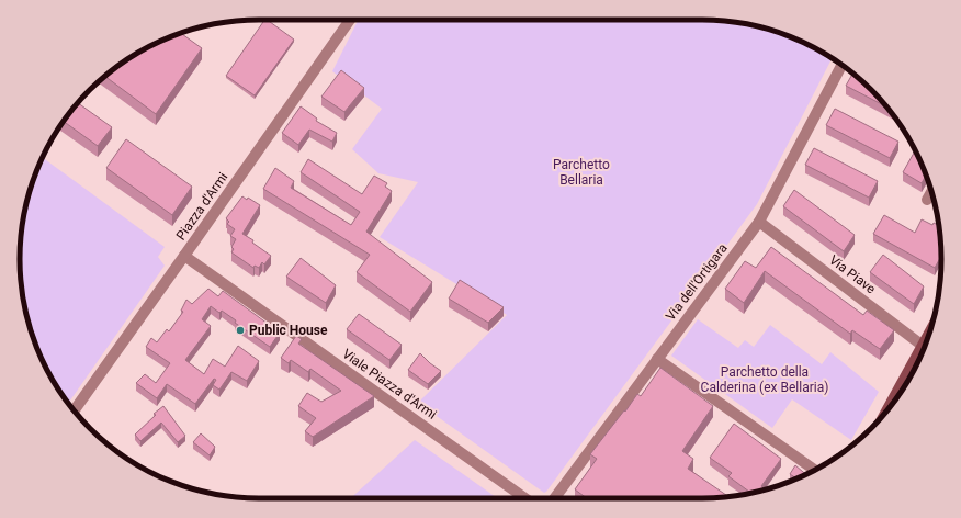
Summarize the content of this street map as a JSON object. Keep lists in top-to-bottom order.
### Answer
{
  "streets": {
    "street": [
      "Piazza d'Armi",
      "Via Piave",
      "Via dell'Ortigara",
      "Viale Piazza d'Armi"
    ]
  },
  "crossings": [
    ["Piazza d'Armi", "Viale Piazza d'Armi"],
    ["Via Piave", "Via dell'Ortigara"]
  ],
  "parks": ["Parchetto Bellaria", "Parchetto della Calderina (ex Bellaria)"],
  "places": ["Public House"]
}
